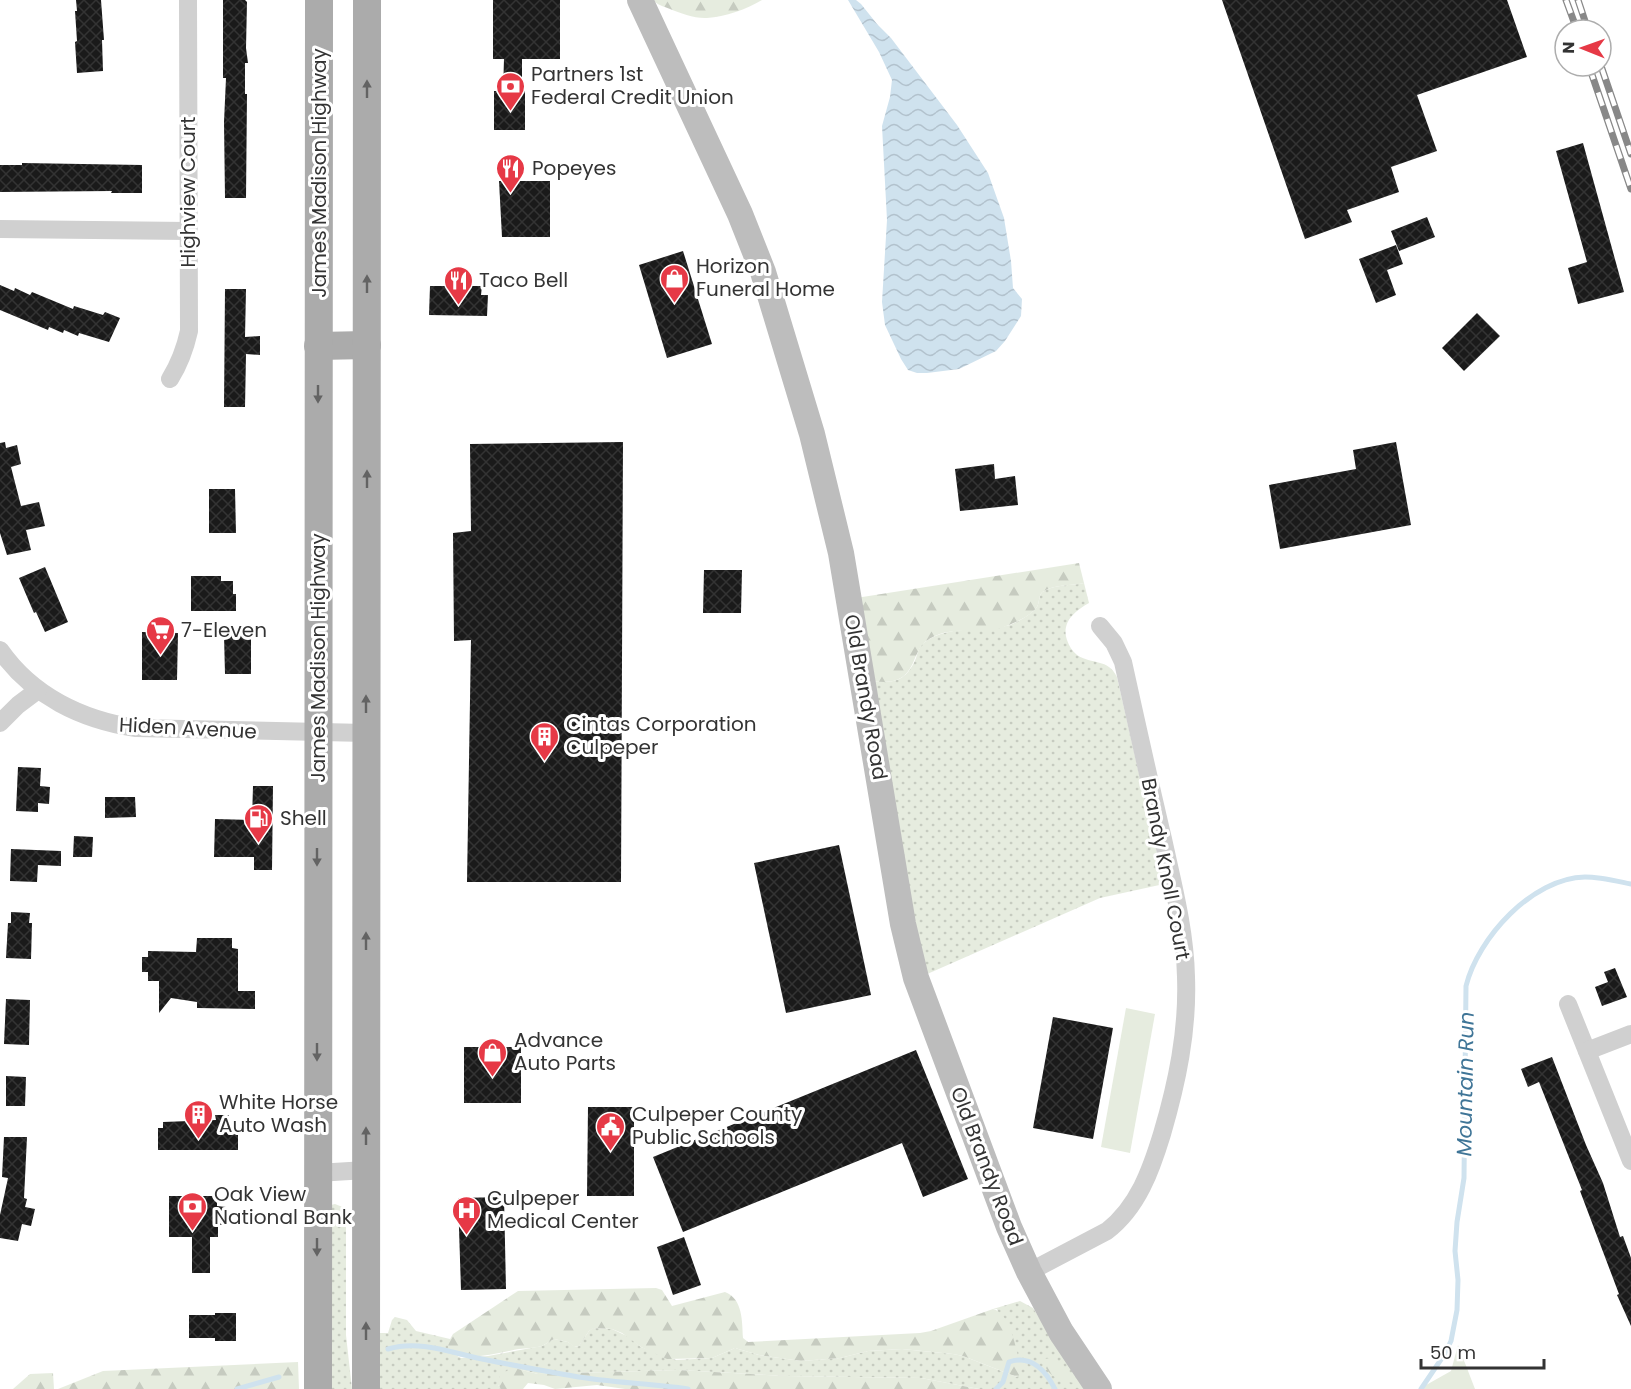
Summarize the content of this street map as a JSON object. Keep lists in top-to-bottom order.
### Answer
{
  "streets": {
    "main road": ["James Madison Highway"],
    "street": [
      "Highview Court",
      "Old Brandy Road",
      "Hiden Avenue",
      "Brandy Knoll Court"
    ]
  },
  "crossings": [
    ["James Madison Highway", "Hiden Avenue"],
    ["Old Brandy Road", "Brandy Knoll Court"]
  ],
  "water": ["Mountain Run"],
  "places": {
    "bank": ["Partners 1st Federal Credit Union", "Oak View National Bank"],
    "restaurant": ["Popeyes", "Taco Bell"],
    "shop": ["Horizon Funeral Home", "Advance Auto Parts"],
    "supermarket": ["7-Eleven"],
    "building": ["Cintas Corporation Culpeper", "White Horse Auto Wash"],
    "fuel station": ["Shell"],
    "public building": ["Culpeper County Public Schools"],
    "hospital": ["Culpeper Medical Center"]
  },
  "scale_bar": "50 m",
  "north": "left"
}
